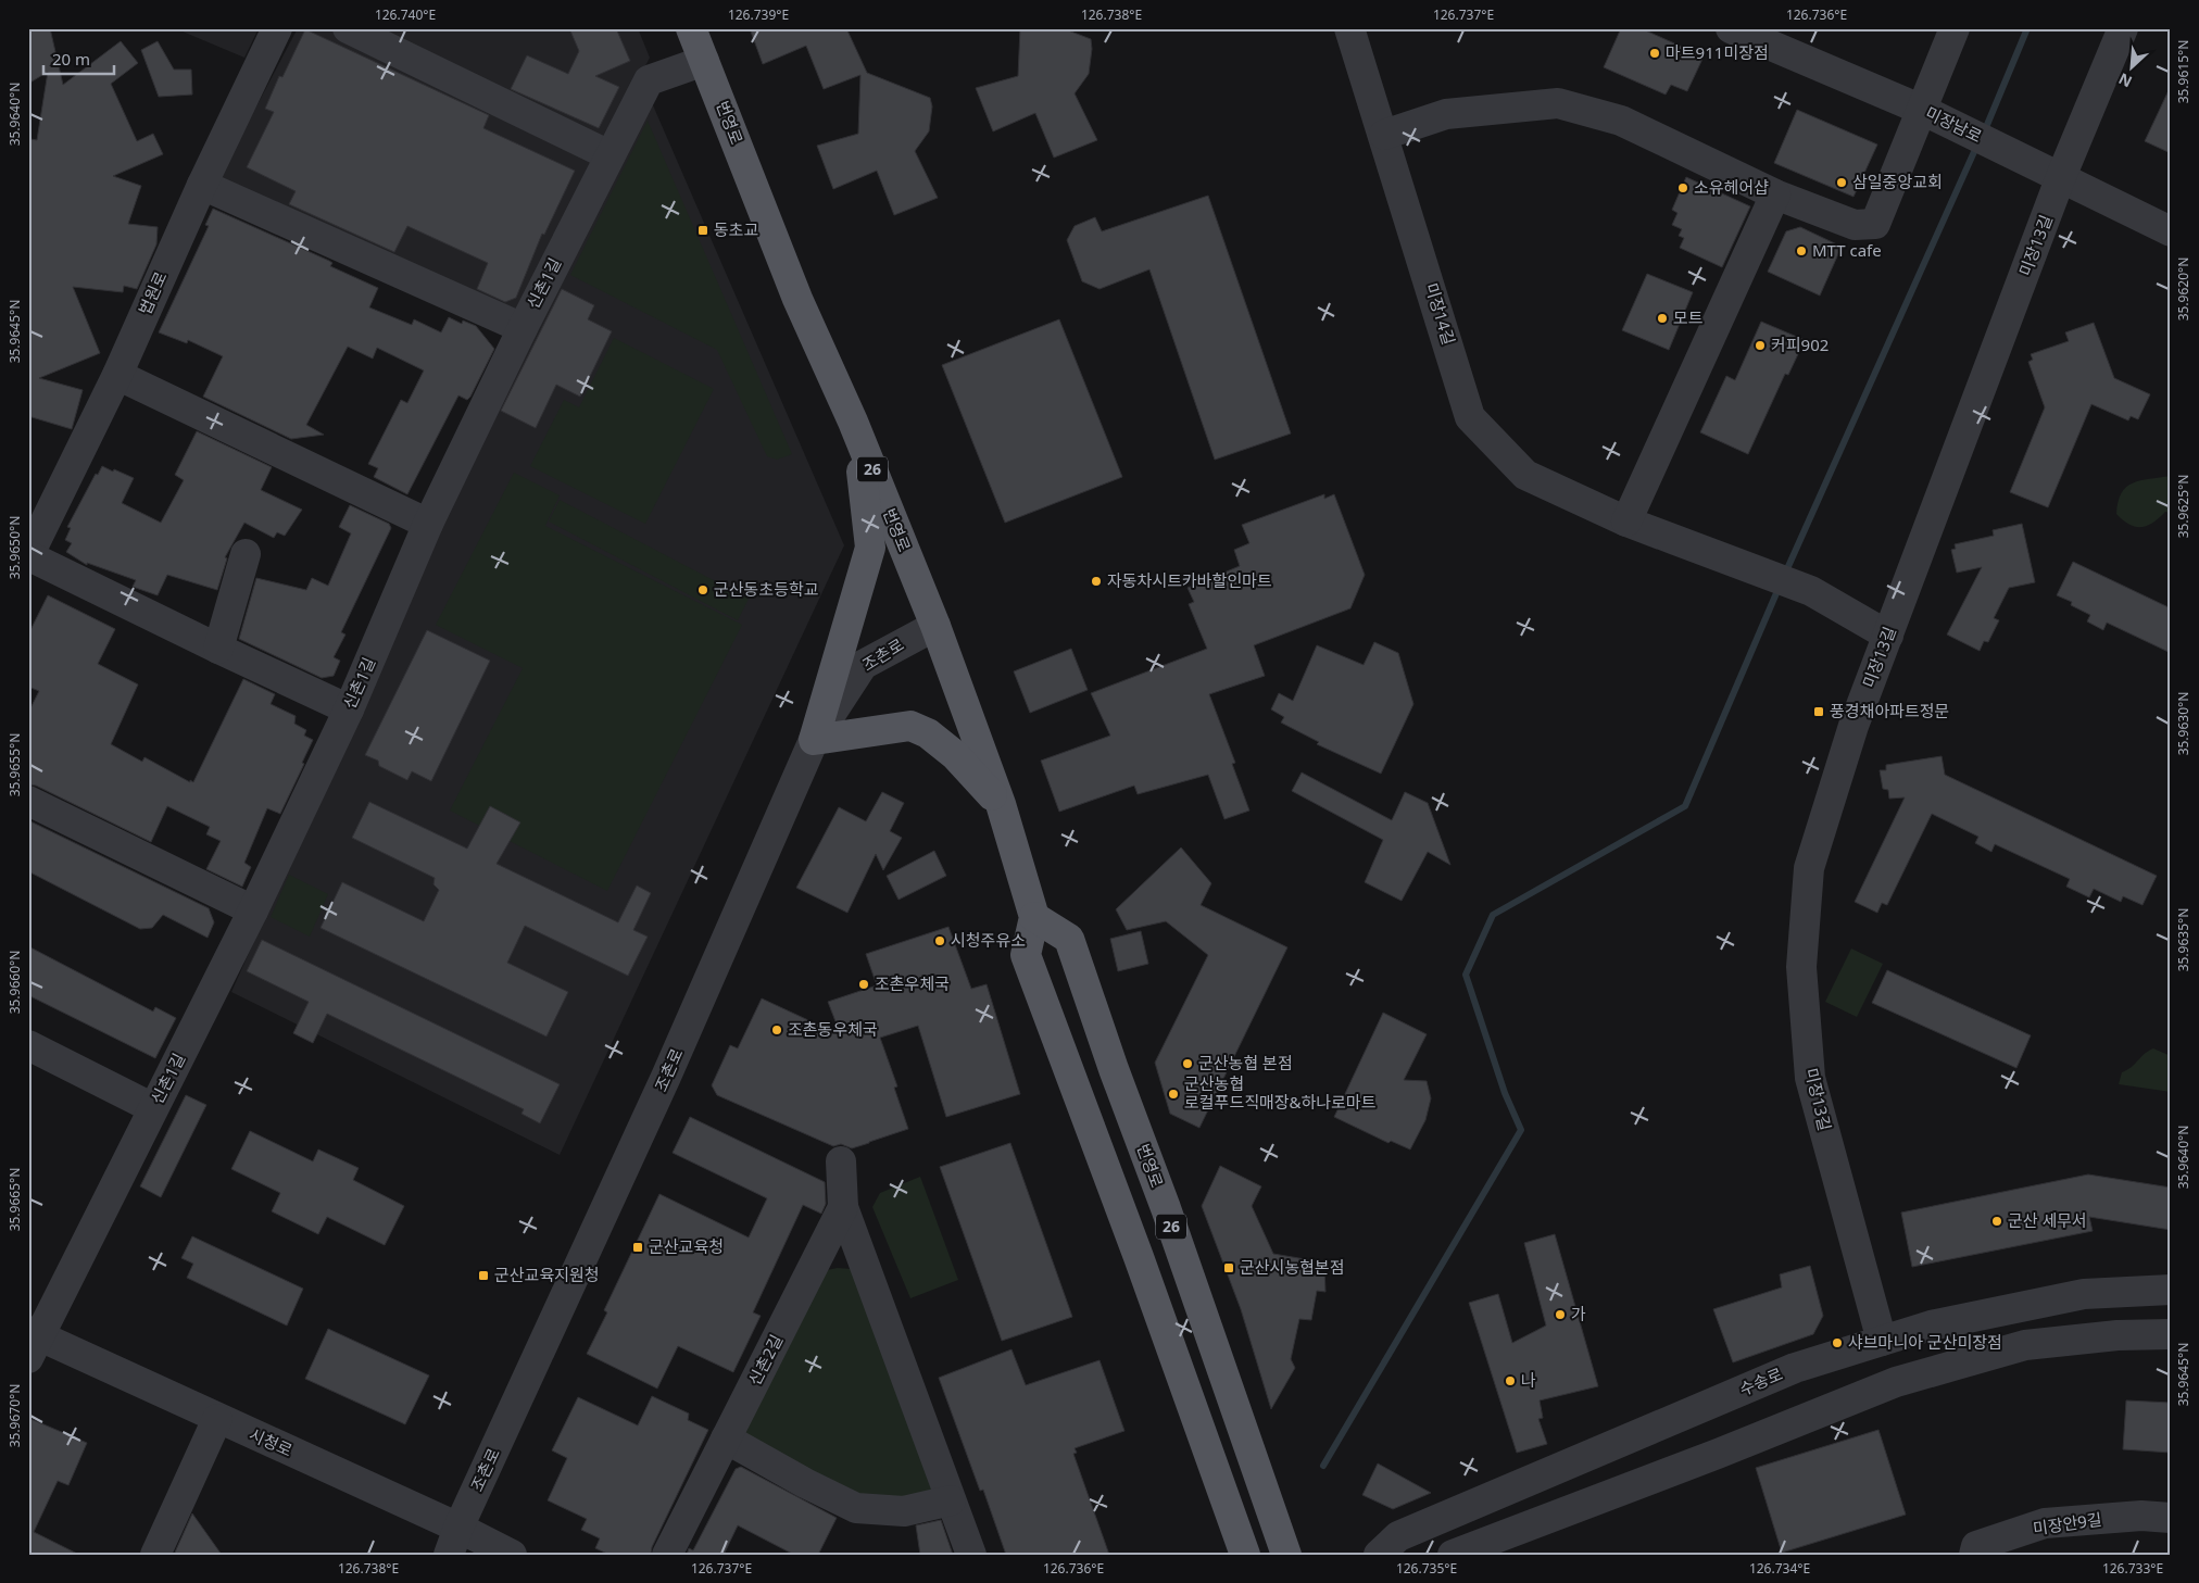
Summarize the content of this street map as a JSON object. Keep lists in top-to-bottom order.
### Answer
{
  "streets": {
    "main road": ["번영로", "26"],
    "street": [
      "미장남로",
      "미장13길",
      "신촌1길",
      "법원로",
      "미장14길",
      "조촌로",
      "신촌2길",
      "수송로",
      "시청로",
      "미장안9길"
    ]
  },
  "crossings": [
    ["번영로", "신촌1길"],
    ["번영로", "조촌로"],
    ["미장남로", "미장13길"],
    ["미장13길", "미장14길"],
    ["미장13길", "수송로"],
    ["신촌1길", "시청로"],
    ["조촌로", "시청로"]
  ],
  "places": {
    "other": [
      "마트911미장점",
      "삼일중앙교회",
      "소유헤어샵",
      "MTT cafe",
      "모트",
      "커피902",
      "자동차시트카바할인마트",
      "군산동초등학교",
      "시청주유소",
      "조촌우체국",
      "조촌동우체국",
      "군산농협 본점",
      "군산농협 로컬푸드직매장&하나로마트",
      "군산 세무서",
      "가",
      "샤브마니아 군산미장점",
      "나"
    ],
    "transit": [
      "동초교",
      "풍경채아파트정문",
      "군산교육청",
      "군산시농협본점",
      "군산교육지원청"
    ]
  },
  "scale_bar": "20 m",
  "north": "bottom left",
  "coordinates": [
    "126.740°E",
    "126.739°E",
    "126.738°E",
    "126.737°E",
    "126.736°E",
    "35.9615°N",
    "35.9640°N",
    "35.9620°N",
    "35.9645°N",
    "35.9625°N",
    "35.9650°N",
    "35.9630°N",
    "35.9655°N",
    "35.9635°N",
    "35.9660°N",
    "35.9665°N",
    "35.9670°N",
    "126.735°E",
    "126.734°E",
    "126.733°E"
  ]
}
